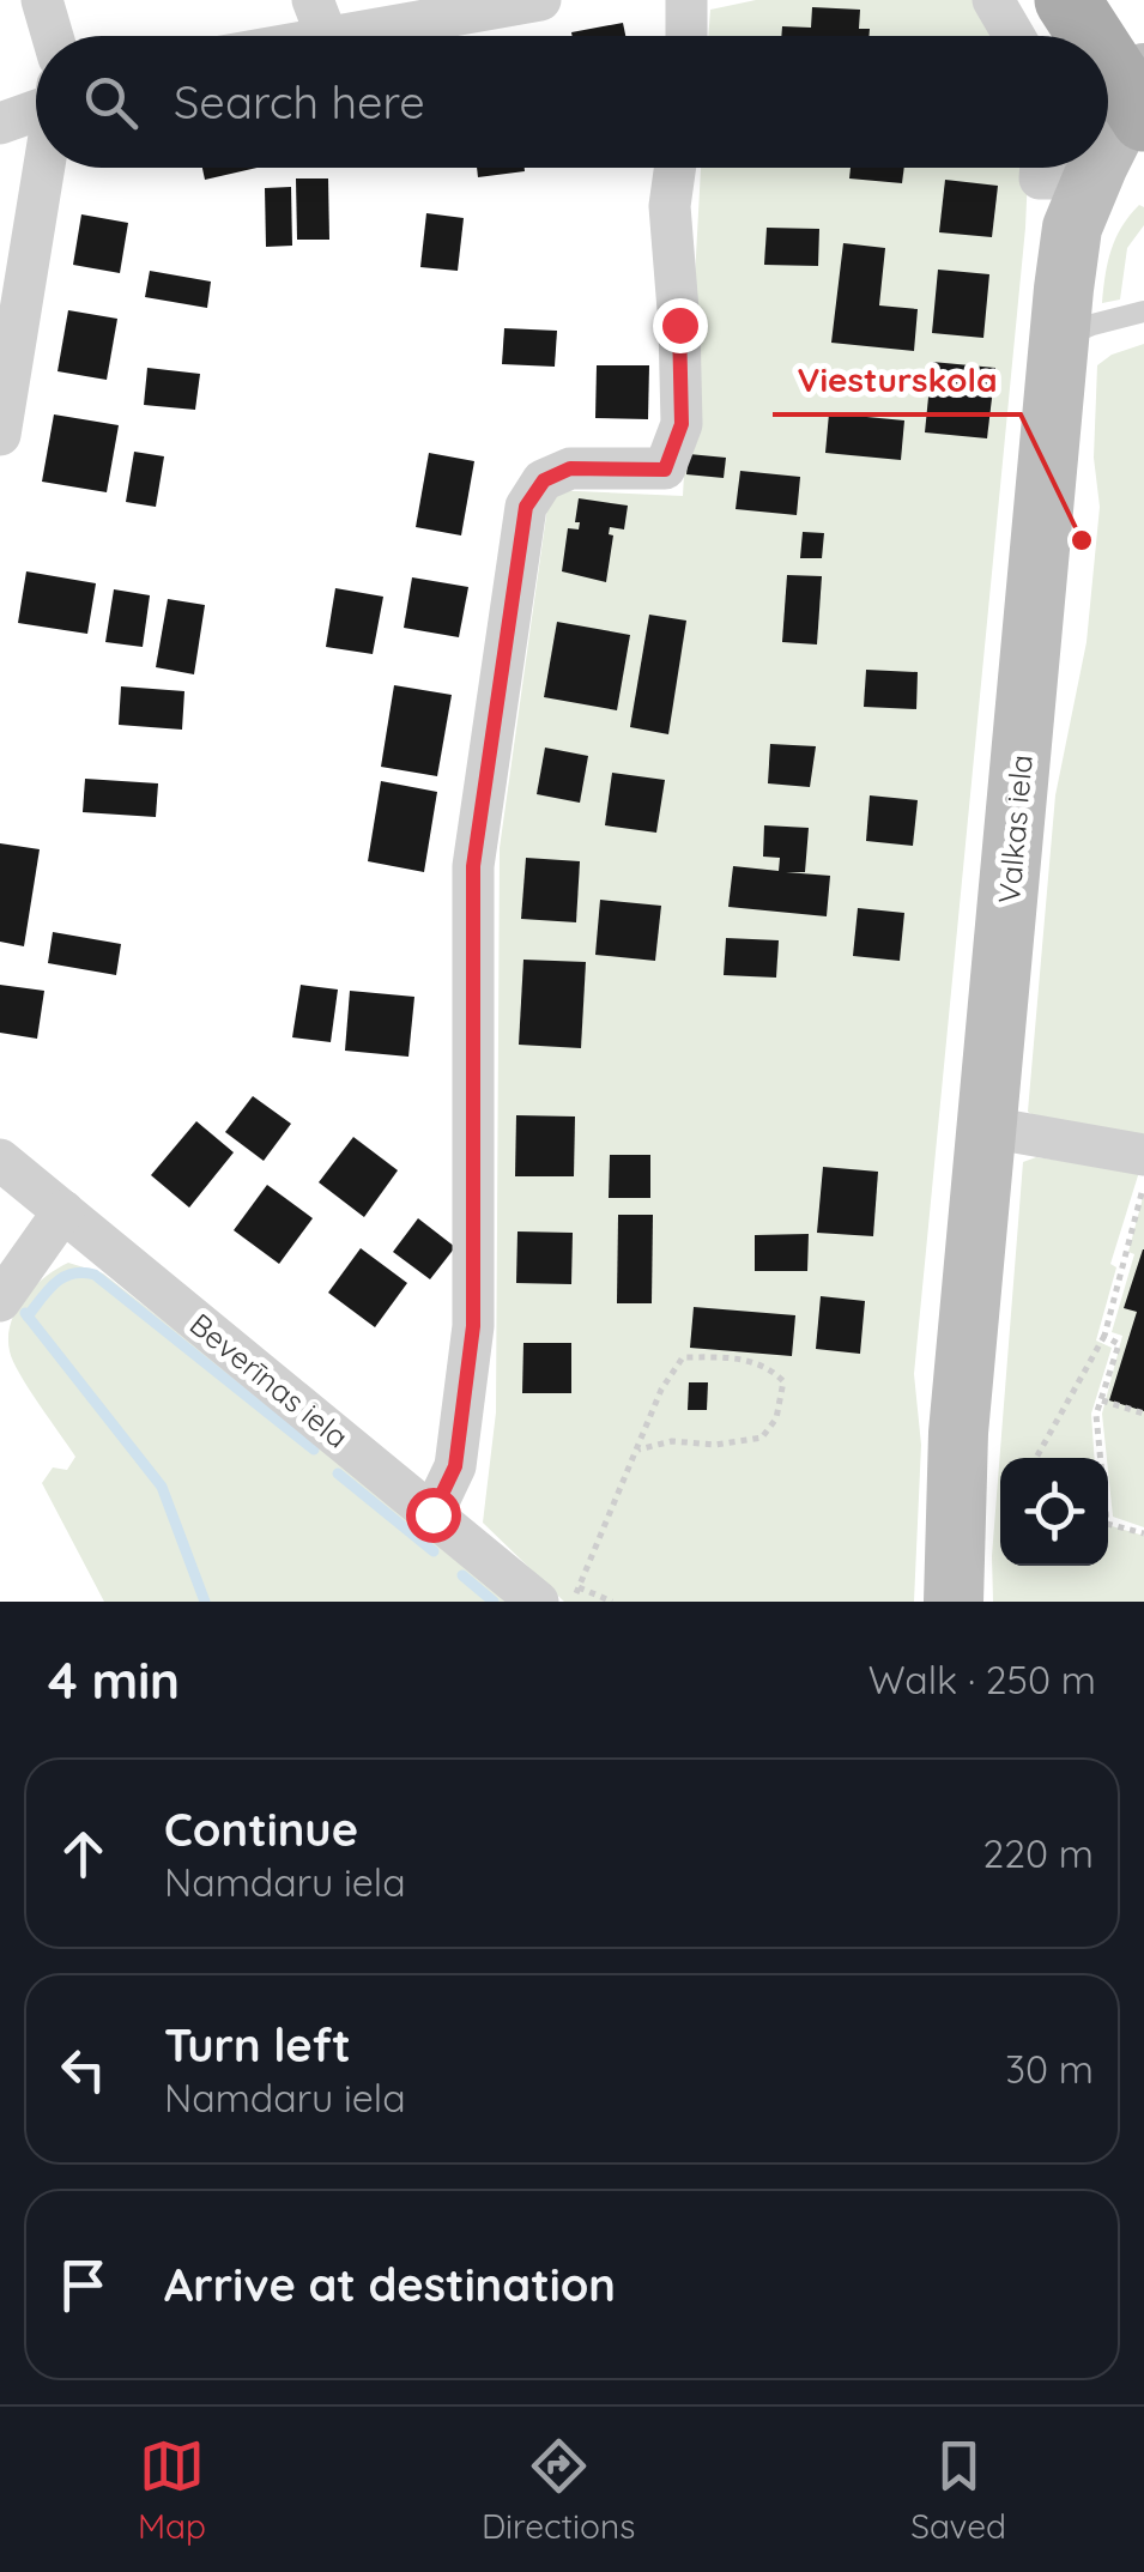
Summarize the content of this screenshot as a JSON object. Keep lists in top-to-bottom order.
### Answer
{
  "streets": {
    "main road": ["Valkas iela"],
    "street": ["Beverīnas iela"]
  },
  "places": ["Viesturskola"],
  "page": {
    "search": "Search here",
    "heading": ["4 min", "Walk · 250 m"],
    "list": [
      ["Continue", "Namdaru iela", "220 m"],
      ["Turn left", "Namdaru iela", "30 m"],
      "Arrive at destination"
    ],
    "nav": ["Map", "Directions", "Saved"]
  }
}
